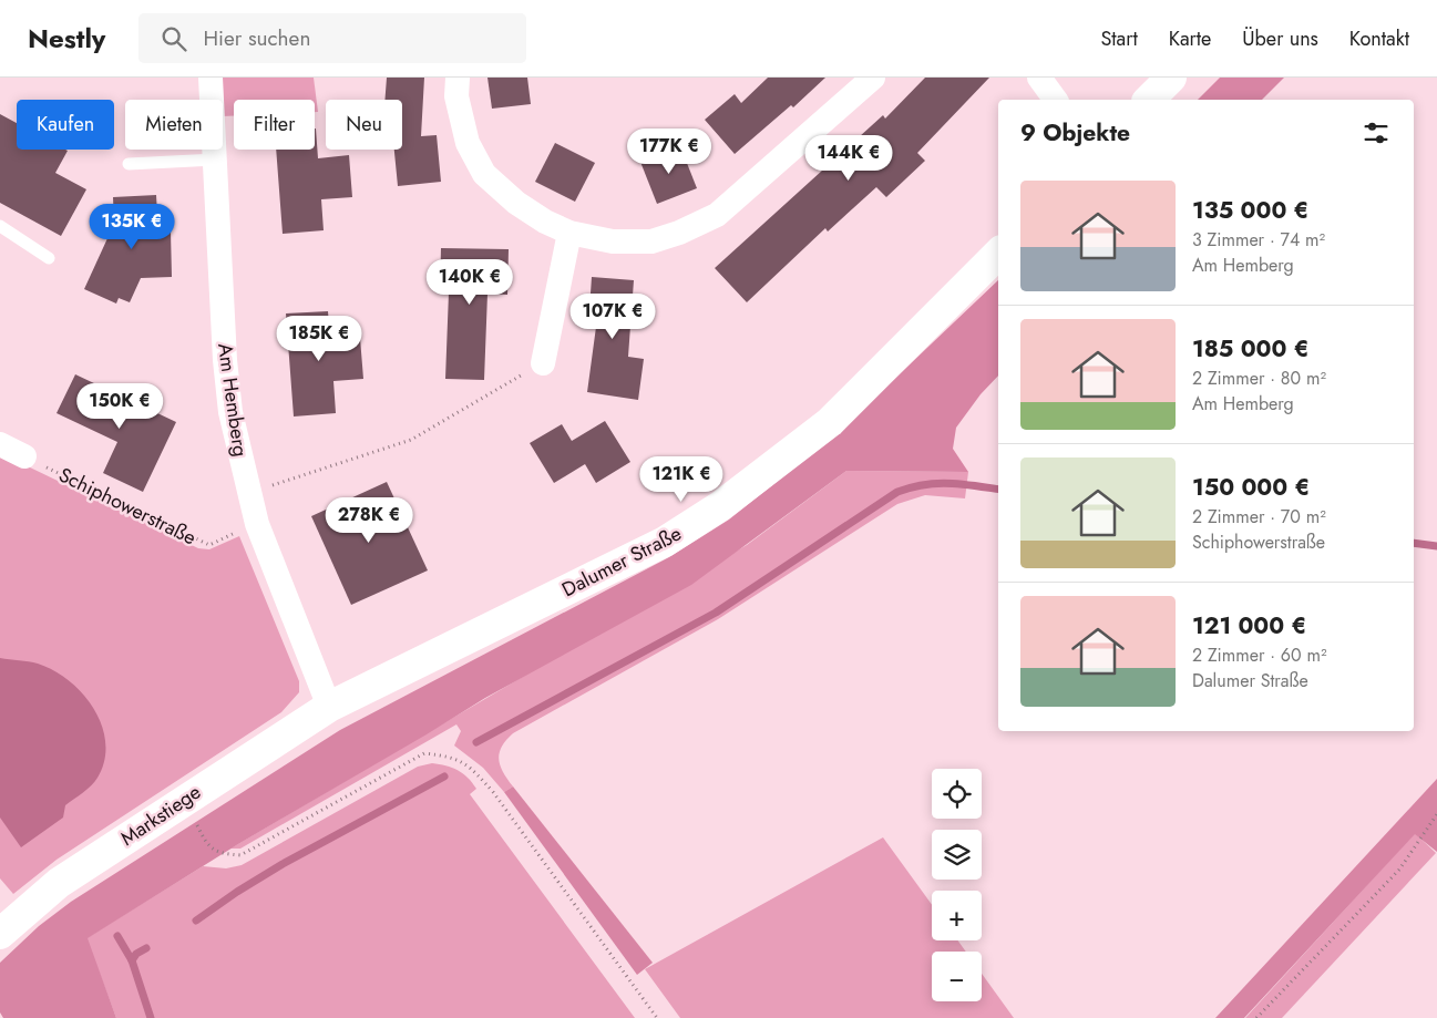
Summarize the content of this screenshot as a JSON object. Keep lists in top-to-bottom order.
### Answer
{
  "streets": {
    "street": ["Am Hemberg", "Dalumer Straße", "Markstiege"],
    "path": ["Schiphowerstraße"]
  },
  "crossings": [
    ["Am Hemberg", "Schiphowerstraße"],
    ["Am Hemberg", "Dalumer Straße"],
    ["Am Hemberg", "Markstiege"],
    ["Dalumer Straße", "Markstiege"]
  ],
  "page": {
    "header": "Nestly",
    "search": "Hier suchen",
    "nav": [
      "Start",
      "Karte",
      "Über uns",
      "Kontakt"
    ],
    "chip": [
      "Kaufen",
      "Mieten",
      "Filter",
      "Neu"
    ],
    "heading": "9 Objekte",
    "price": [
      "177K €",
      "144K €",
      "135K €",
      "140K €",
      "107K €",
      "185K €",
      "150K €",
      "121K €",
      "278K €"
    ],
    "list": [
      {
        "name": "135 000 €",
        "note": "3 Zimmer · 74 m² · Am Hemberg"
      },
      {
        "name": "185 000 €",
        "note": "2 Zimmer · 80 m² · Am Hemberg"
      },
      {
        "name": "150 000 €",
        "note": "2 Zimmer · 70 m² · Schiphowerstraße"
      },
      {
        "name": "121 000 €",
        "note": "2 Zimmer · 60 m² · Dalumer Straße"
      }
    ],
    "map_buttons": ["+", "−"]
  }
}
